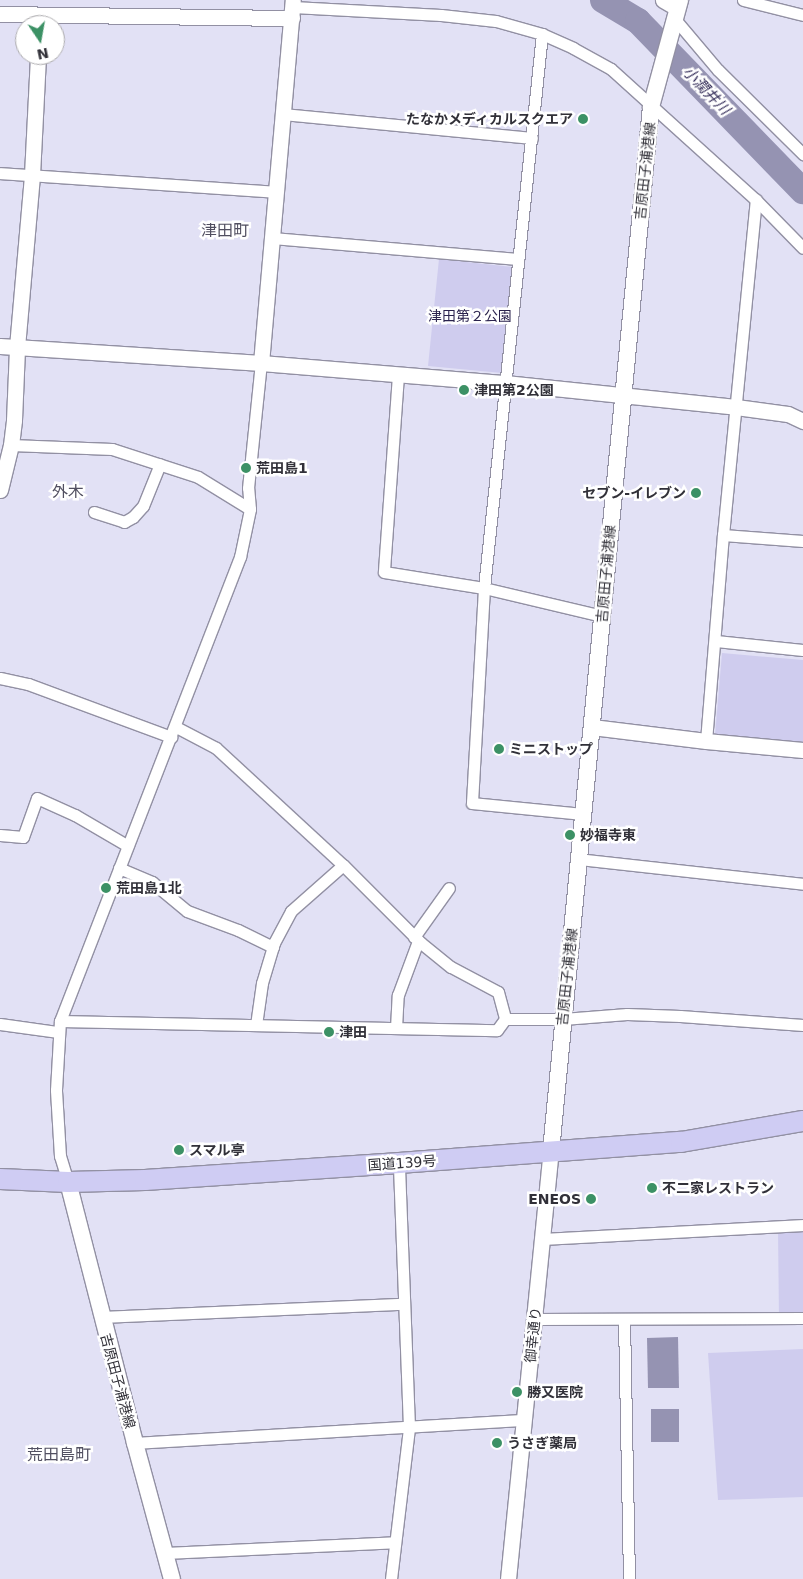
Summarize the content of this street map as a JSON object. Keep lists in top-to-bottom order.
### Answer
{
  "streets": {
    "highway": ["国道139号"],
    "main road": ["吉原田子浦港線"],
    "street": ["御幸通り"]
  },
  "crossings": [
    ["吉原田子浦港線", "国道139号"],
    ["吉原田子浦港線", "御幸通り"],
    ["国道139号", "御幸通り"]
  ],
  "districts": ["津田町", "外木", "荒田島町"],
  "water": ["小潤井川"],
  "parks": ["津田第２公園"],
  "places": [
    "たなかメディカルスクエア",
    "津田第2公園",
    "荒田島1",
    "セブン-イレブン",
    "ミニストップ",
    "妙福寺東",
    "荒田島1北",
    "津田",
    "スマル亭",
    "不二家レストラン",
    "ENEOS",
    "勝又医院",
    "うさぎ薬局"
  ],
  "north": "bottom"
}
